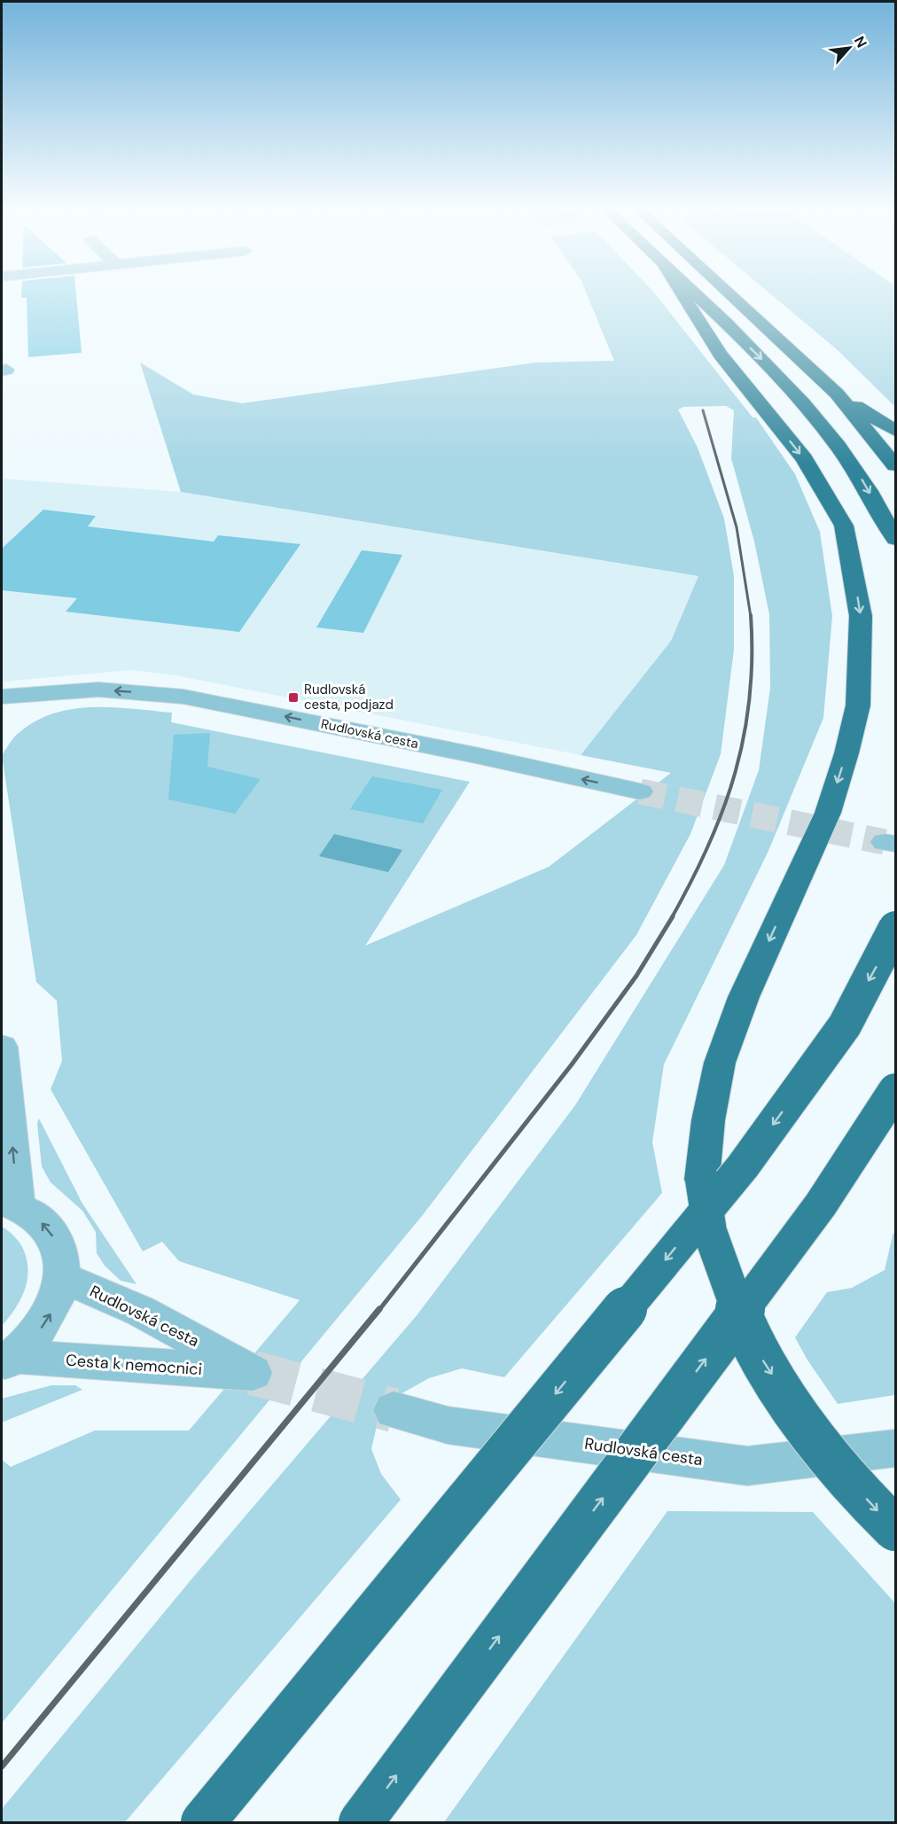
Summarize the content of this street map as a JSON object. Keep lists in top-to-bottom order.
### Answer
{
  "streets": {
    "street": ["Rudlovská cesta", "Cesta k nemocnici"]
  },
  "crossings": [
    ["Rudlovská cesta", "Cesta k nemocnici"]
  ],
  "one_way": ["Rudlovská cesta", "Cesta k nemocnici"],
  "places": {
    "transit": ["Rudlovská cesta, podjazd"]
  },
  "north": "top right"
}
